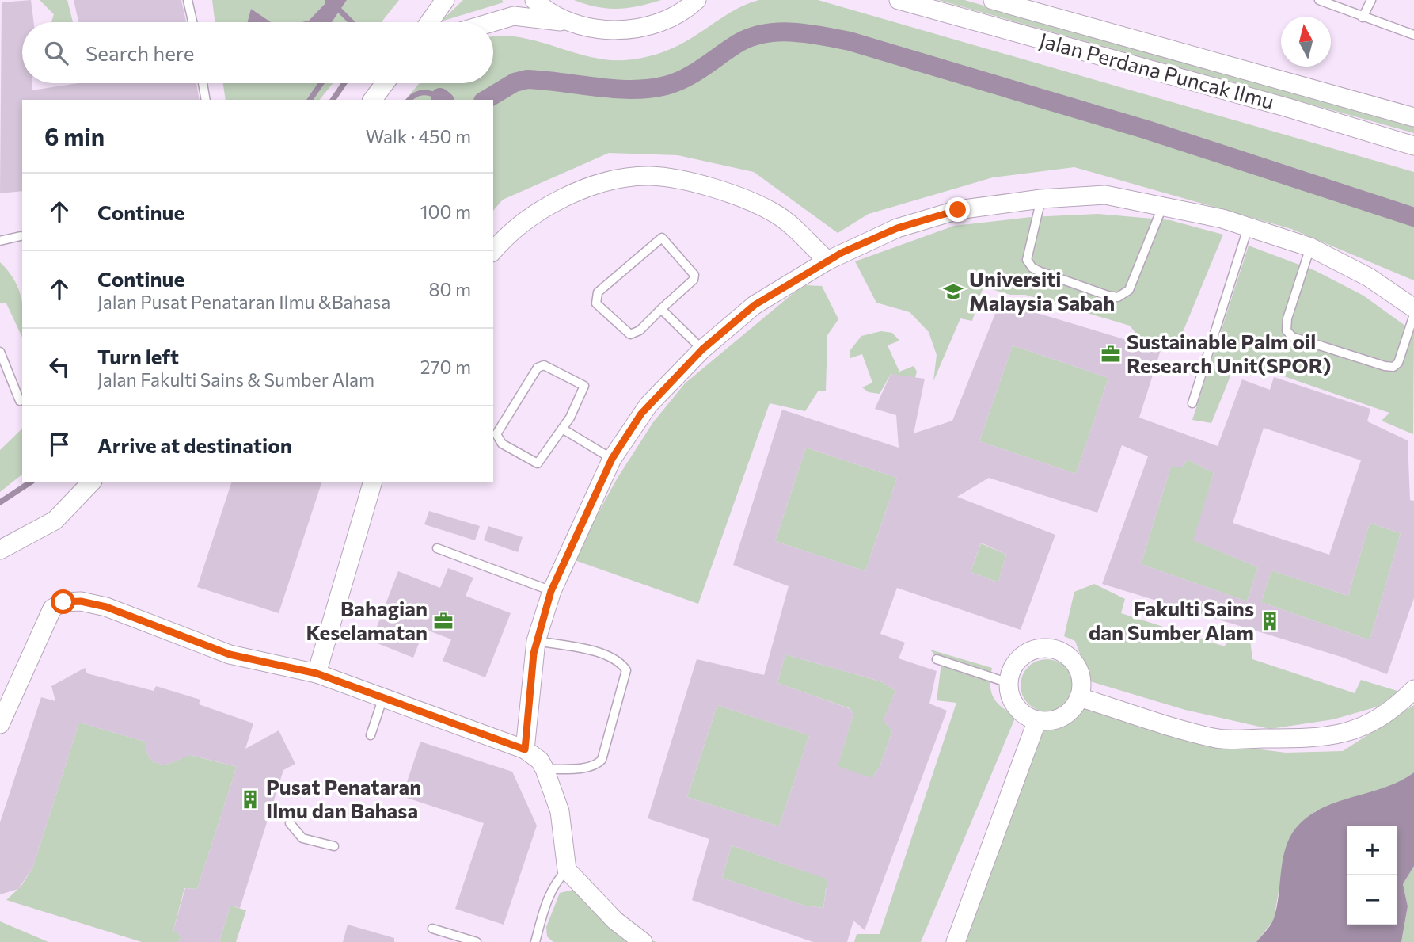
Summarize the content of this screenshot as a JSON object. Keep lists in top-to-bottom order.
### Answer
{
  "streets": {
    "street": ["Jalan Perdana Puncak Ilmu"]
  },
  "places": {
    "school or university": ["Universiti Malaysia Sabah"],
    "office": ["Sustainable Palm oil Research Unit(SPOR)", "Bahagian Keselamatan"],
    "building": ["Fakulti Sains dan Sumber Alam", "Pusat Penataran Ilmu dan Bahasa"]
  },
  "north": "top",
  "page": {
    "search": "Search here",
    "heading": ["6 min", "Walk · 450 m"],
    "list": [
      ["Continue", "100 m"],
      ["Continue", "Jalan Pusat Penataran Ilmu &Bahasa", "80 m"],
      ["Turn left", "Jalan Fakulti Sains & Sumber Alam", "270 m"],
      "Arrive at destination"
    ],
    "map_buttons": ["+", "−"]
  }
}
